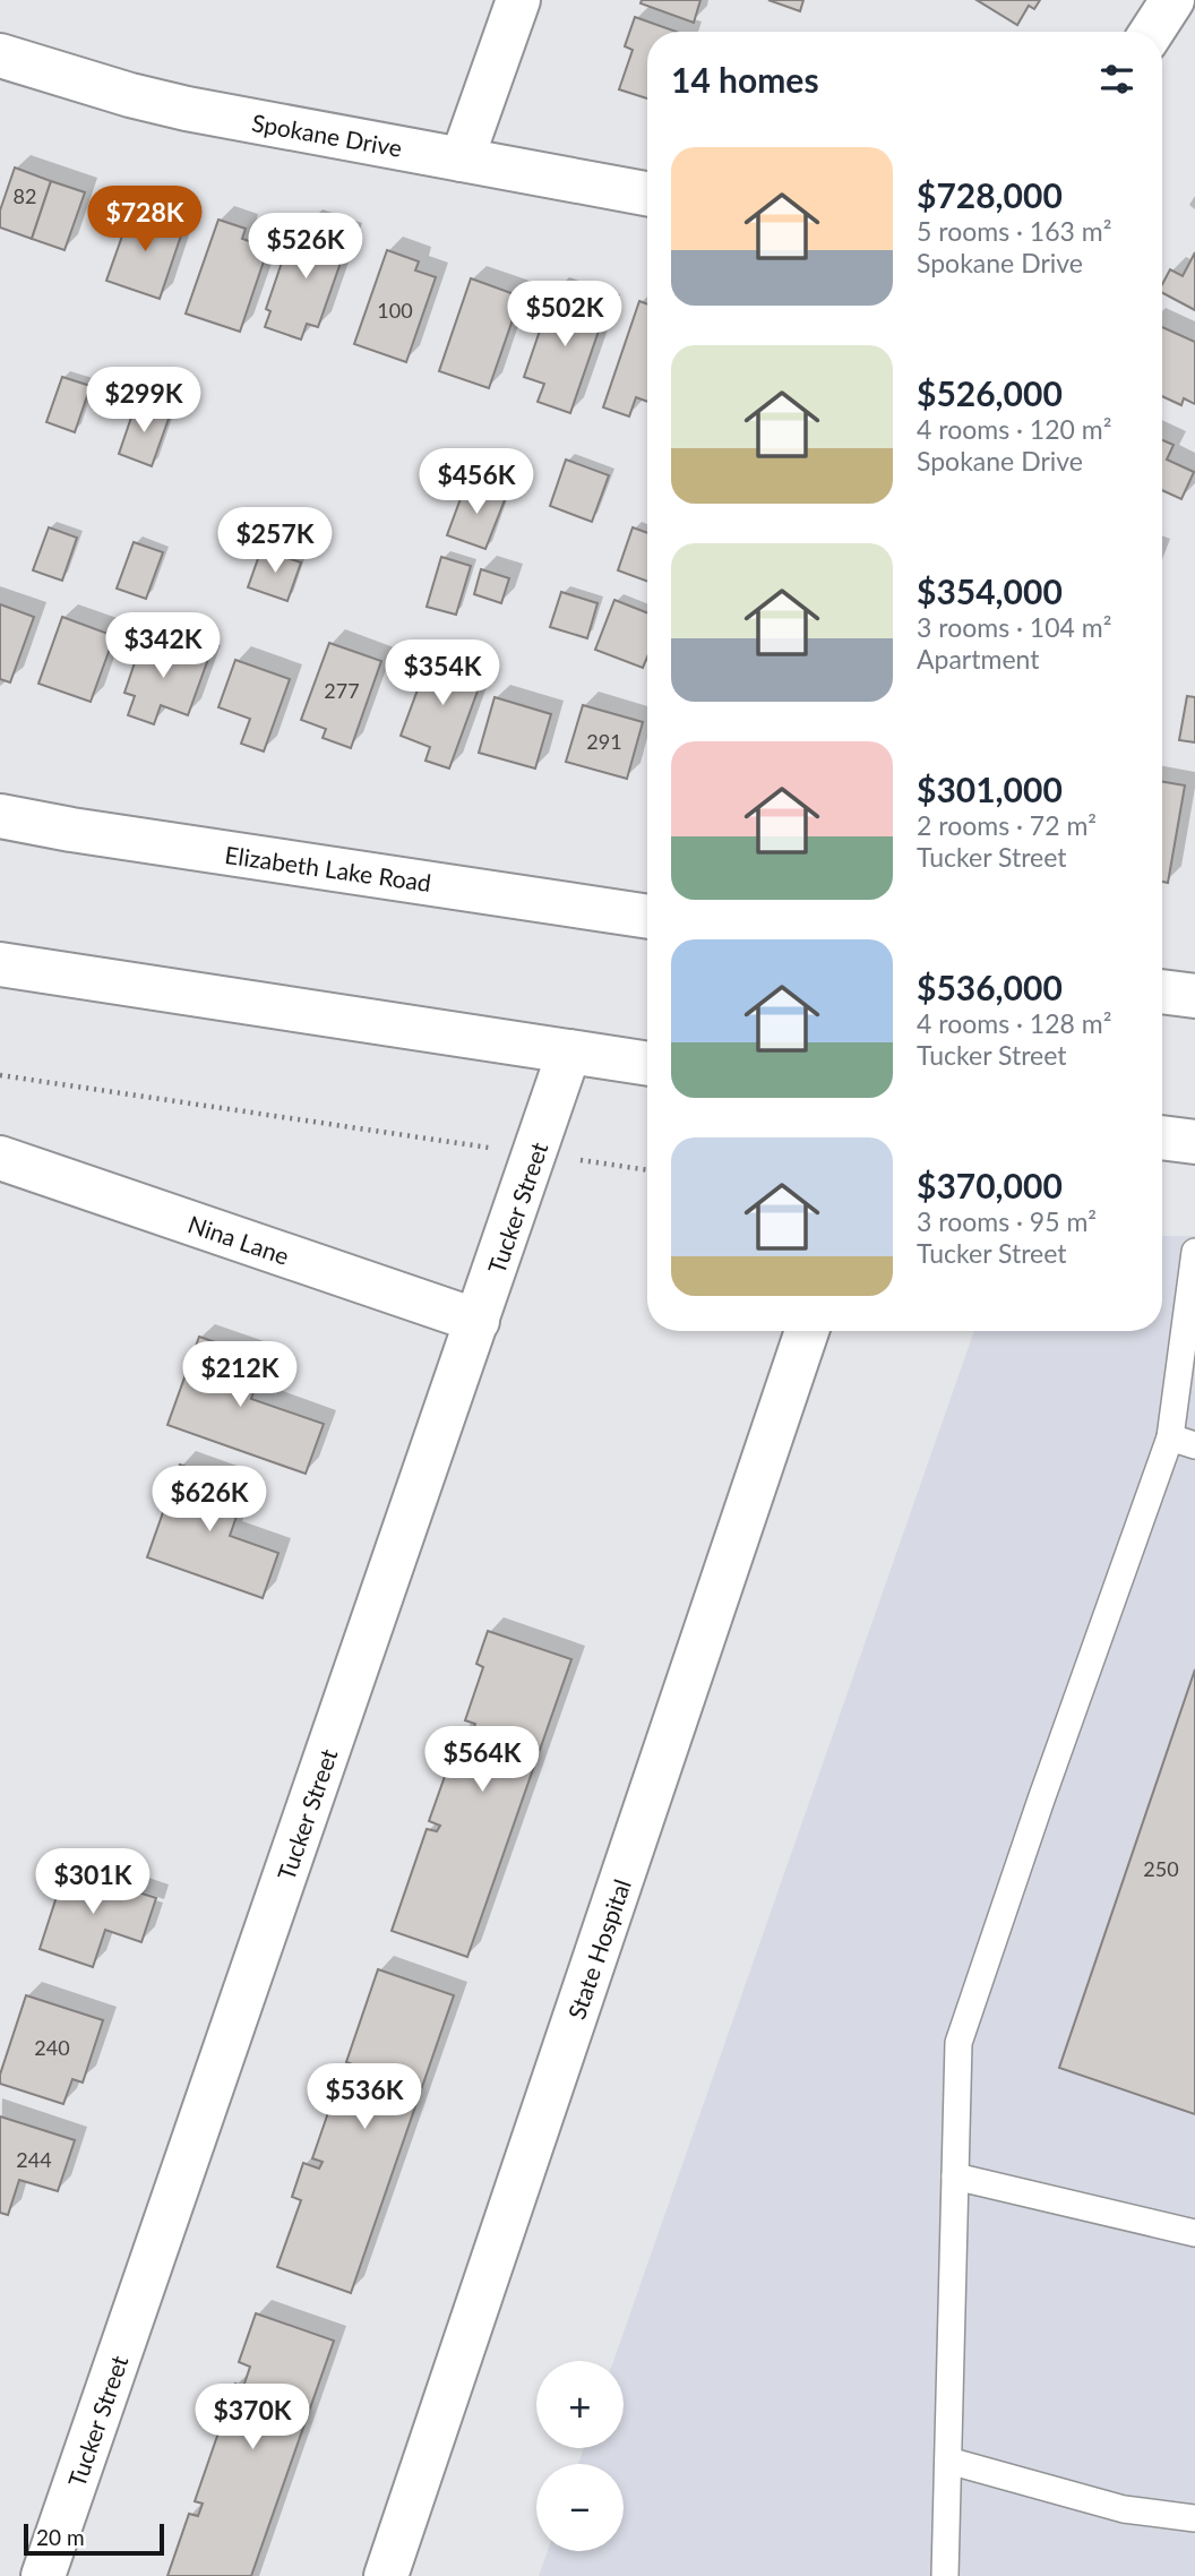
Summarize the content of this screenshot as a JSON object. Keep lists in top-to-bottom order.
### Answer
{
  "streets": {
    "street": [
      "Spokane Drive",
      "Elizabeth Lake Road",
      "Tucker Street",
      "Nina Lane",
      "State Hospital"
    ]
  },
  "crossings": [
    ["Tucker Street", "Nina Lane"]
  ],
  "house_numbers": [
    "82",
    "100",
    "277",
    "291",
    "250",
    "240",
    "244"
  ],
  "scale_bar": "20 m",
  "page": {
    "heading": "14 homes",
    "list": [
      {
        "name": "$728,000",
        "note": "5 rooms · 163 m² · Spokane Drive"
      },
      {
        "name": "$526,000",
        "note": "4 rooms · 120 m² · Spokane Drive"
      },
      {
        "name": "$354,000",
        "note": "3 rooms · 104 m² · Apartment"
      },
      {
        "name": "$301,000",
        "note": "2 rooms · 72 m² · Tucker Street"
      },
      {
        "name": "$536,000",
        "note": "4 rooms · 128 m² · Tucker Street"
      },
      {
        "name": "$370,000",
        "note": "3 rooms · 95 m² · Tucker Street"
      }
    ],
    "price": [
      "$728K",
      "$526K",
      "$502K",
      "$299K",
      "$456K",
      "$257K",
      "$342K",
      "$354K",
      "$212K",
      "$626K",
      "$564K",
      "$301K",
      "$536K",
      "$370K"
    ],
    "map_buttons": ["+", "−"],
    "scale": "20 m"
  }
}
